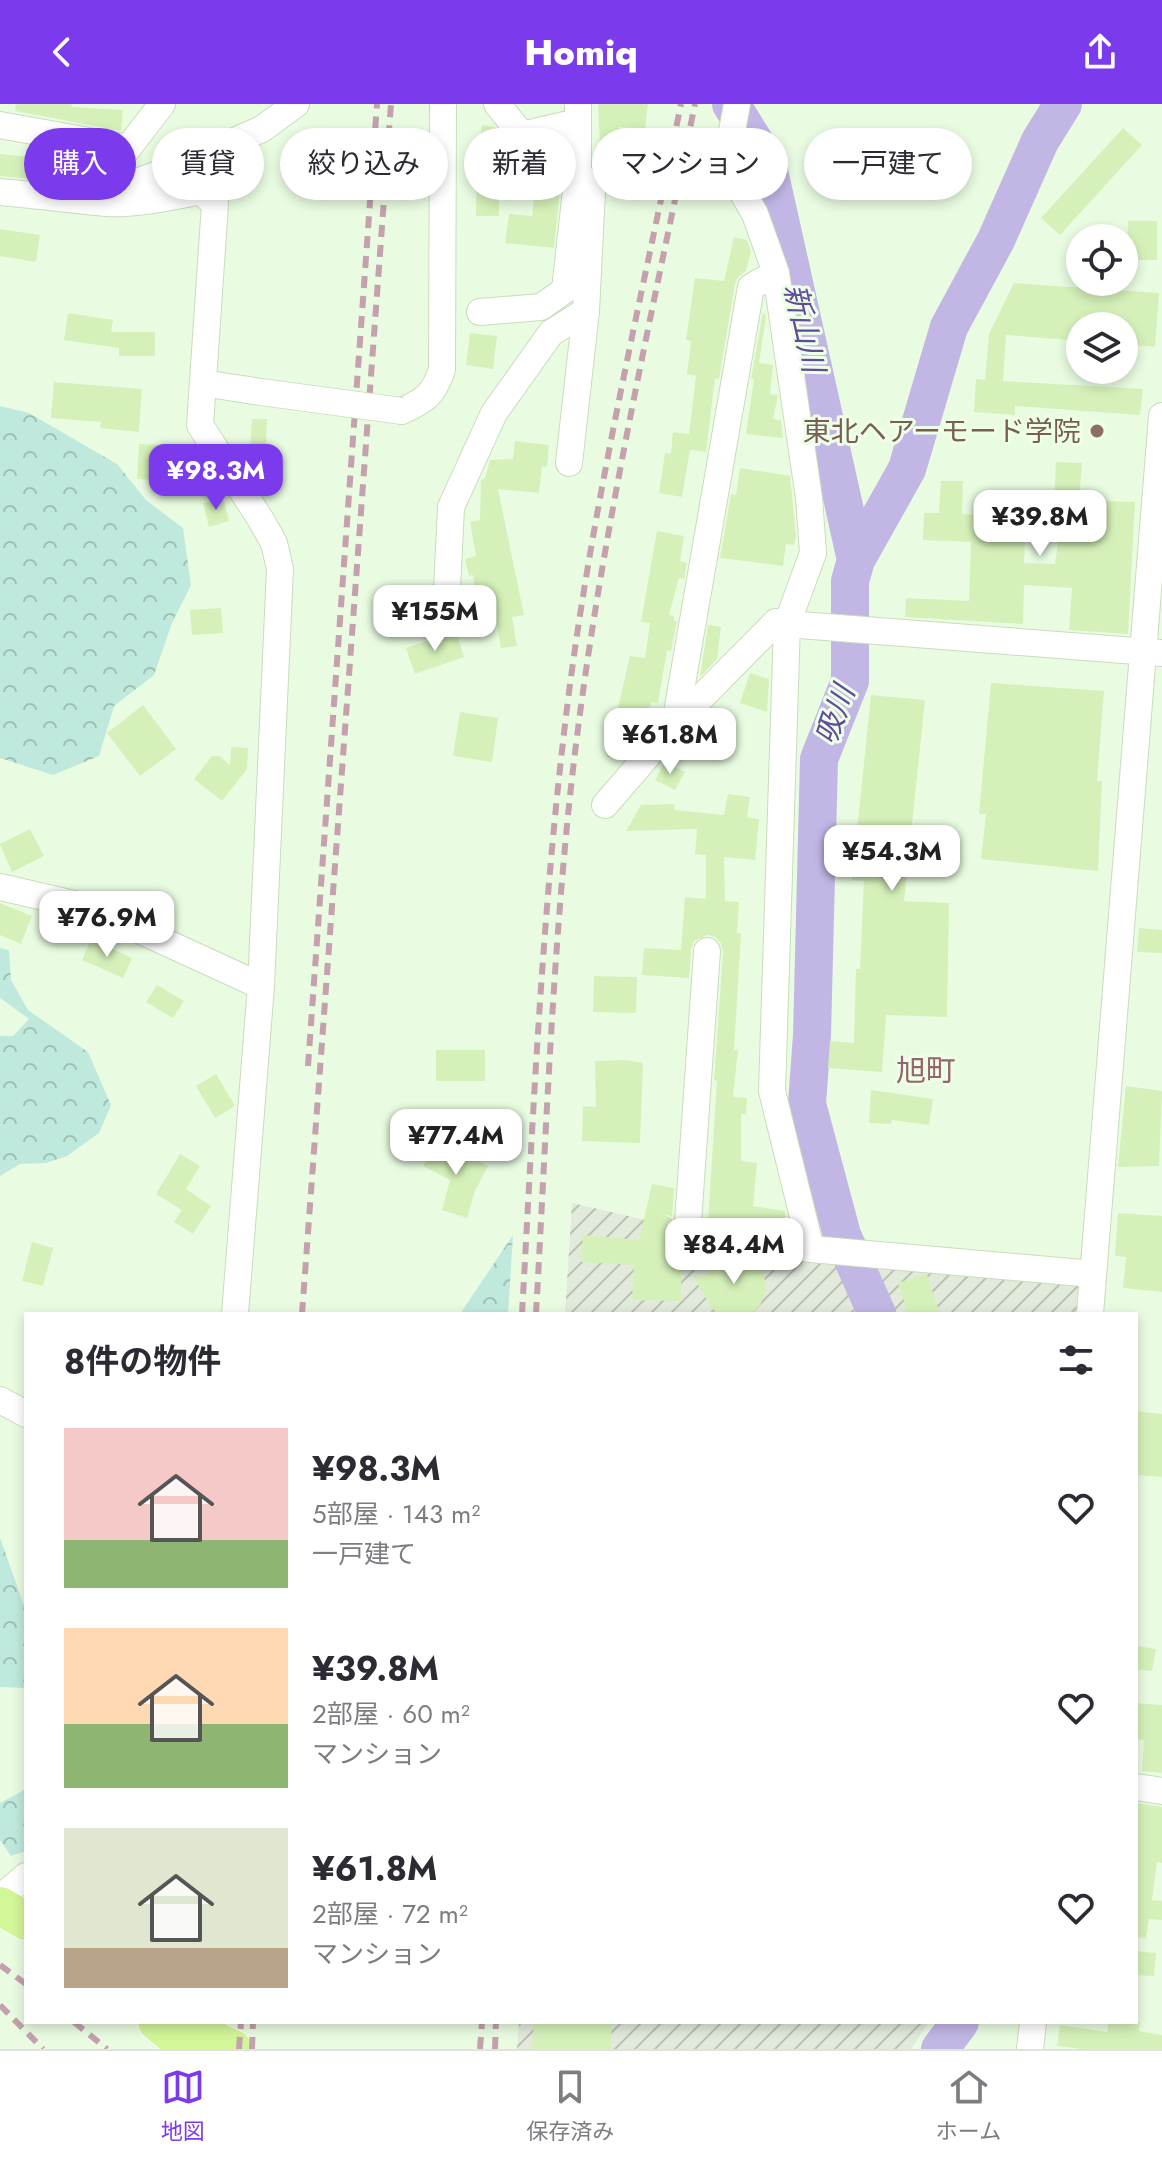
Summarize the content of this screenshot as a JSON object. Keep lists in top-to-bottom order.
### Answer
{
  "districts": ["旭町"],
  "water": ["新山川", "吸川"],
  "places": ["東北ヘアーモード学院"],
  "page": {
    "header": "Homiq",
    "chip": [
      "購入",
      "賃貸",
      "絞り込み",
      "新着",
      "マンション",
      "一戸建て"
    ],
    "price": [
      "¥98.3M",
      "¥39.8M",
      "¥155M",
      "¥61.8M",
      "¥54.3M",
      "¥76.9M",
      "¥77.4M",
      "¥84.4M"
    ],
    "heading": "8件の物件",
    "list": [
      {
        "name": "¥98.3M",
        "note": "5部屋 · 143 m² · 一戸建て"
      },
      {
        "name": "¥39.8M",
        "note": "2部屋 · 60 m² · マンション"
      },
      {
        "name": "¥61.8M",
        "note": "2部屋 · 72 m² · マンション"
      }
    ],
    "tabs": ["地図", "保存済み", "ホーム"]
  }
}
